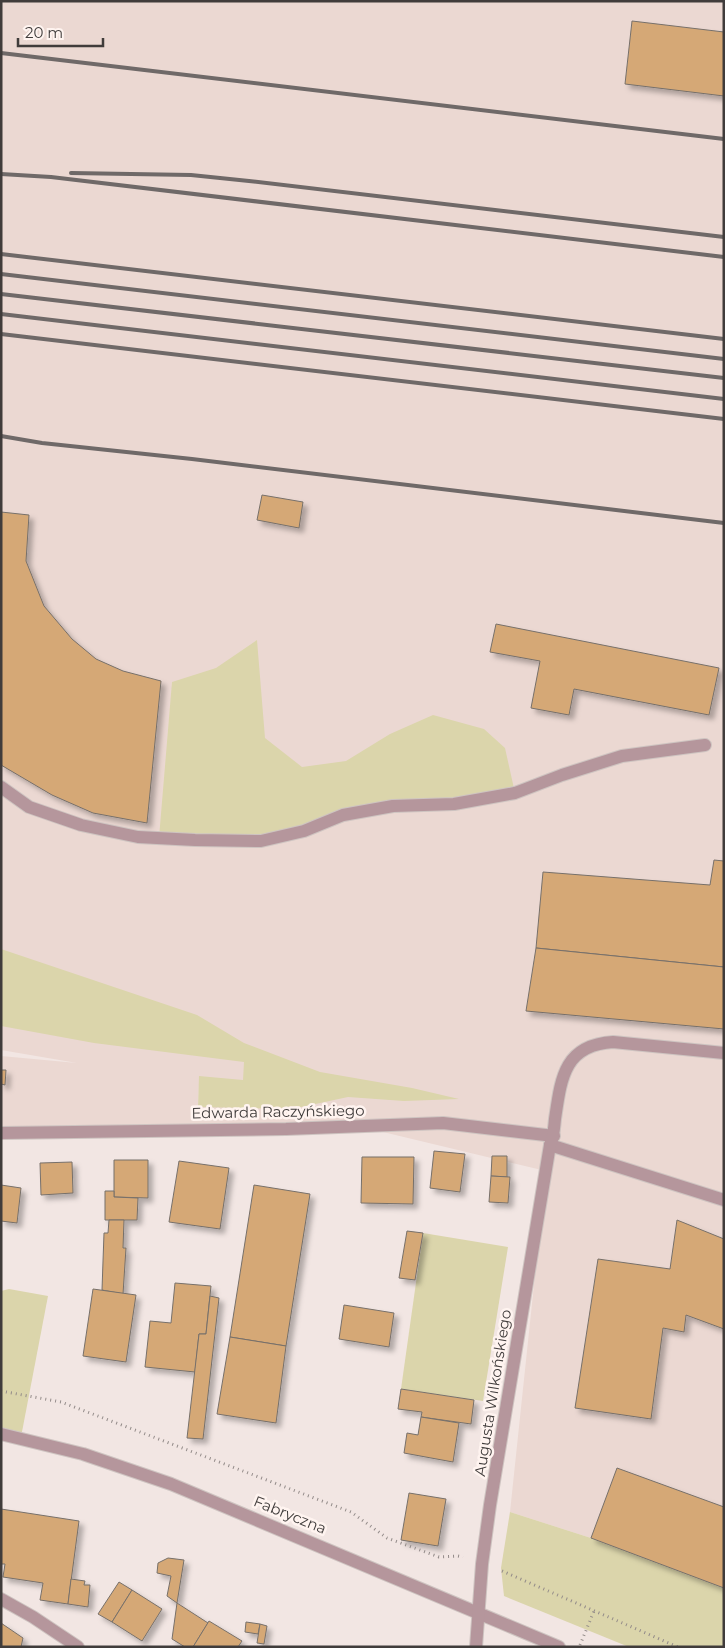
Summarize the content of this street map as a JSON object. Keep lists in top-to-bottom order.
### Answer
{
  "streets": {
    "street": ["Edwarda Raczyńskiego", "Augusta Wilkońskiego", "Fabryczna"]
  },
  "crossings": [
    ["Edwarda Raczyńskiego", "Augusta Wilkońskiego"],
    ["Augusta Wilkońskiego", "Fabryczna"]
  ],
  "scale_bar": "20 m"
}
